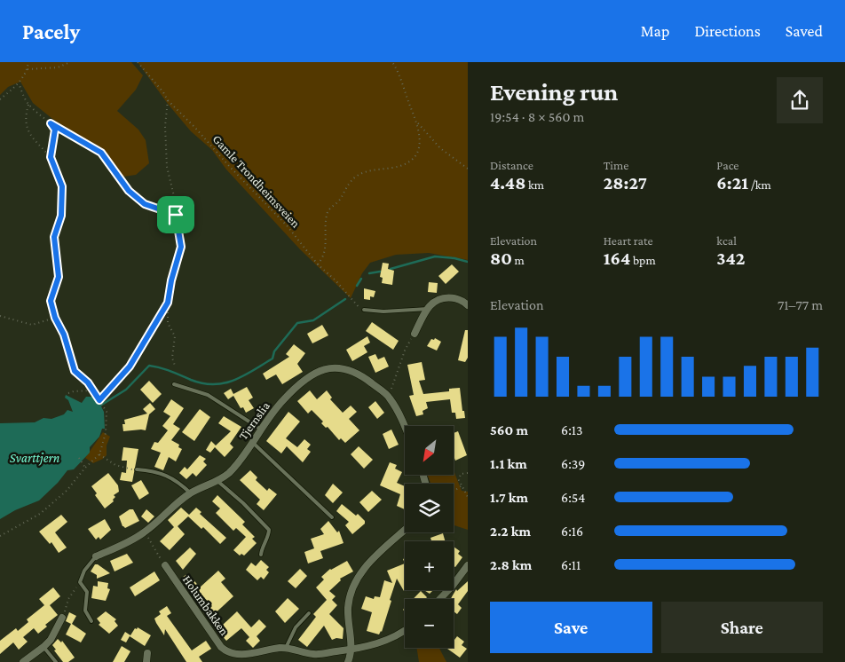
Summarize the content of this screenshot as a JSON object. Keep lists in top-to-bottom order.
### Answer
{
  "streets": {
    "street": ["Tjernslia", "Holumbakken"],
    "path": ["Gamle Trondheimsveien"]
  },
  "water": ["Svarttjern"],
  "north": "bottom left",
  "page": {
    "header": "Pacely",
    "nav": ["Map", "Directions", "Saved"],
    "heading": ["Evening run", "19:54 · 8 × 560 m"],
    "stats": [
      ["Distance", "4.48 km"],
      ["Time", "28:27"],
      ["Pace", "6:21 /km"],
      ["Elevation", "80 m"],
      ["Heart rate", "164 bpm"],
      ["kcal", "342"]
    ],
    "chart": ["Elevation", "71–77 m"],
    "list": [
      {
        "name": "560 m",
        "note": "6:13"
      },
      {
        "name": "1.1 km",
        "note": "6:39"
      },
      {
        "name": "1.7 km",
        "note": "6:54"
      },
      {
        "name": "2.2 km",
        "note": "6:16"
      },
      {
        "name": "2.8 km",
        "note": "6:11"
      }
    ],
    "map_buttons": ["+", "−"],
    "buttons": ["Save", "Share"]
  }
}
